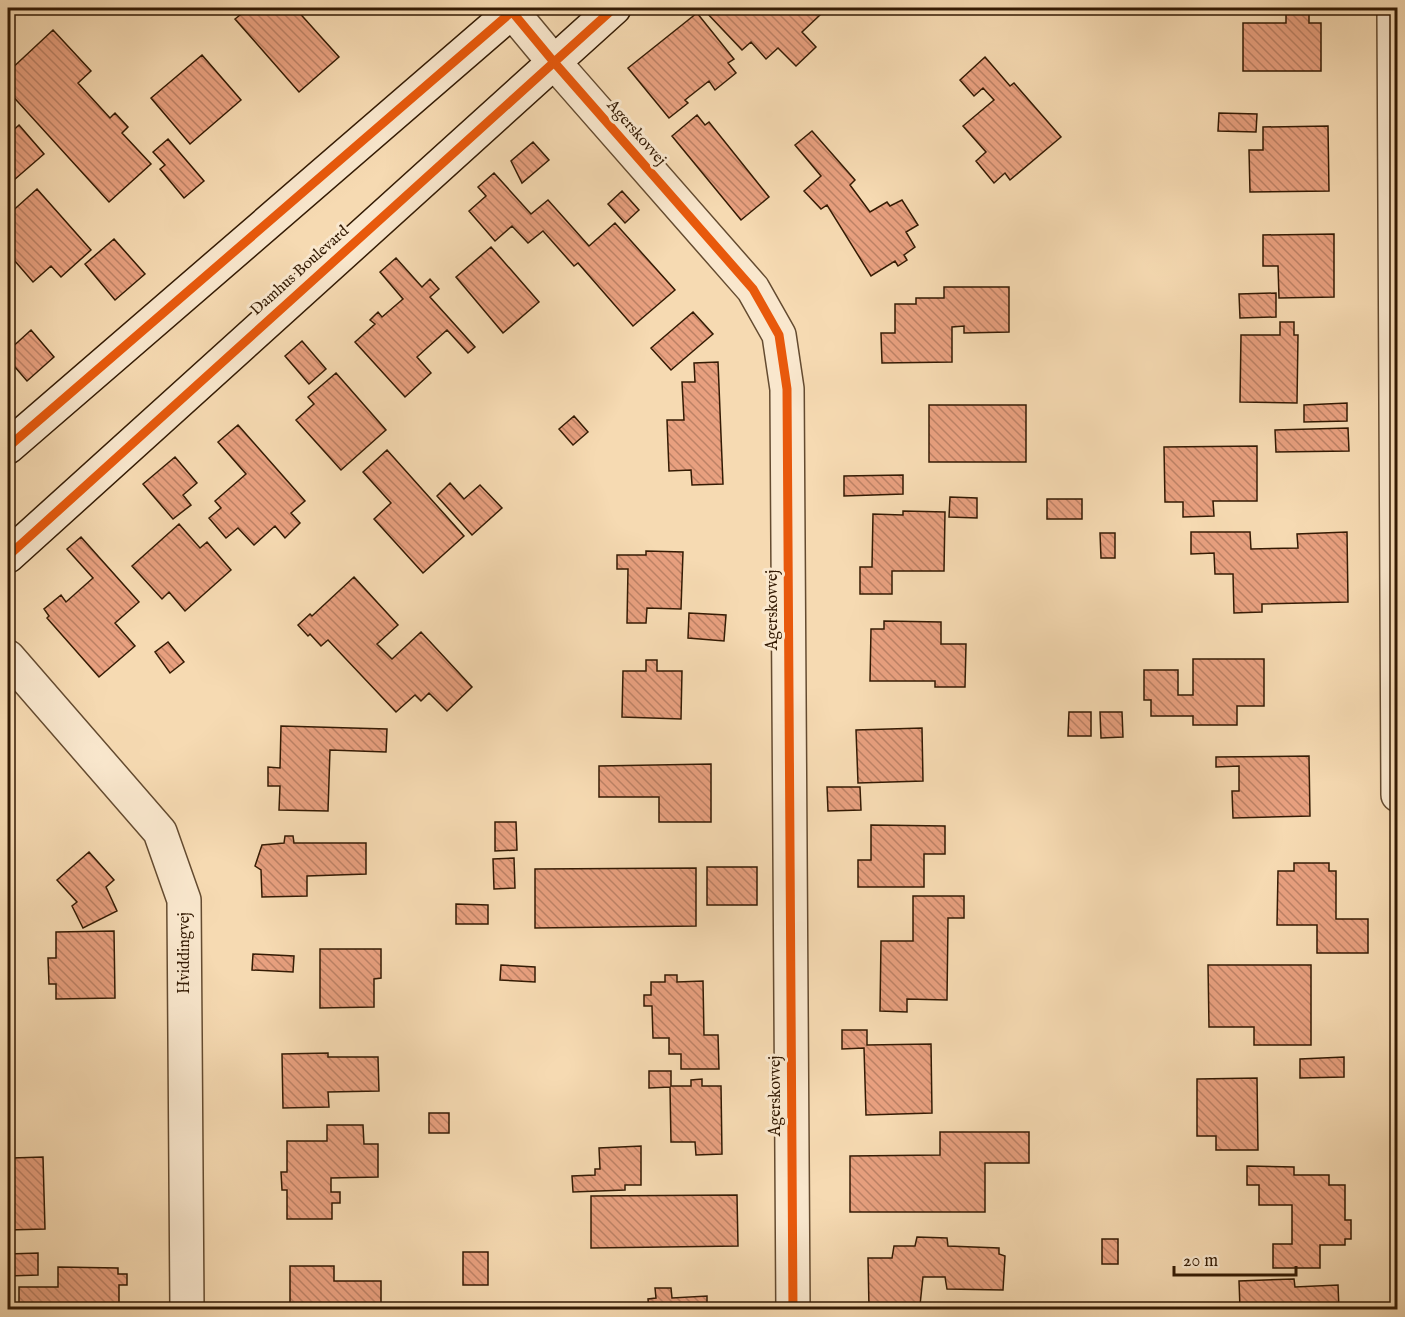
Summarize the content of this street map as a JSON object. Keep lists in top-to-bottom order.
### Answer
{
  "streets": {
    "street": ["Agerskovvej", "Damhus Boulevard", "Hviddingvej"]
  },
  "crossings": [
    ["Agerskovvej", "Damhus Boulevard"]
  ],
  "scale_bar": "20 m"
}
